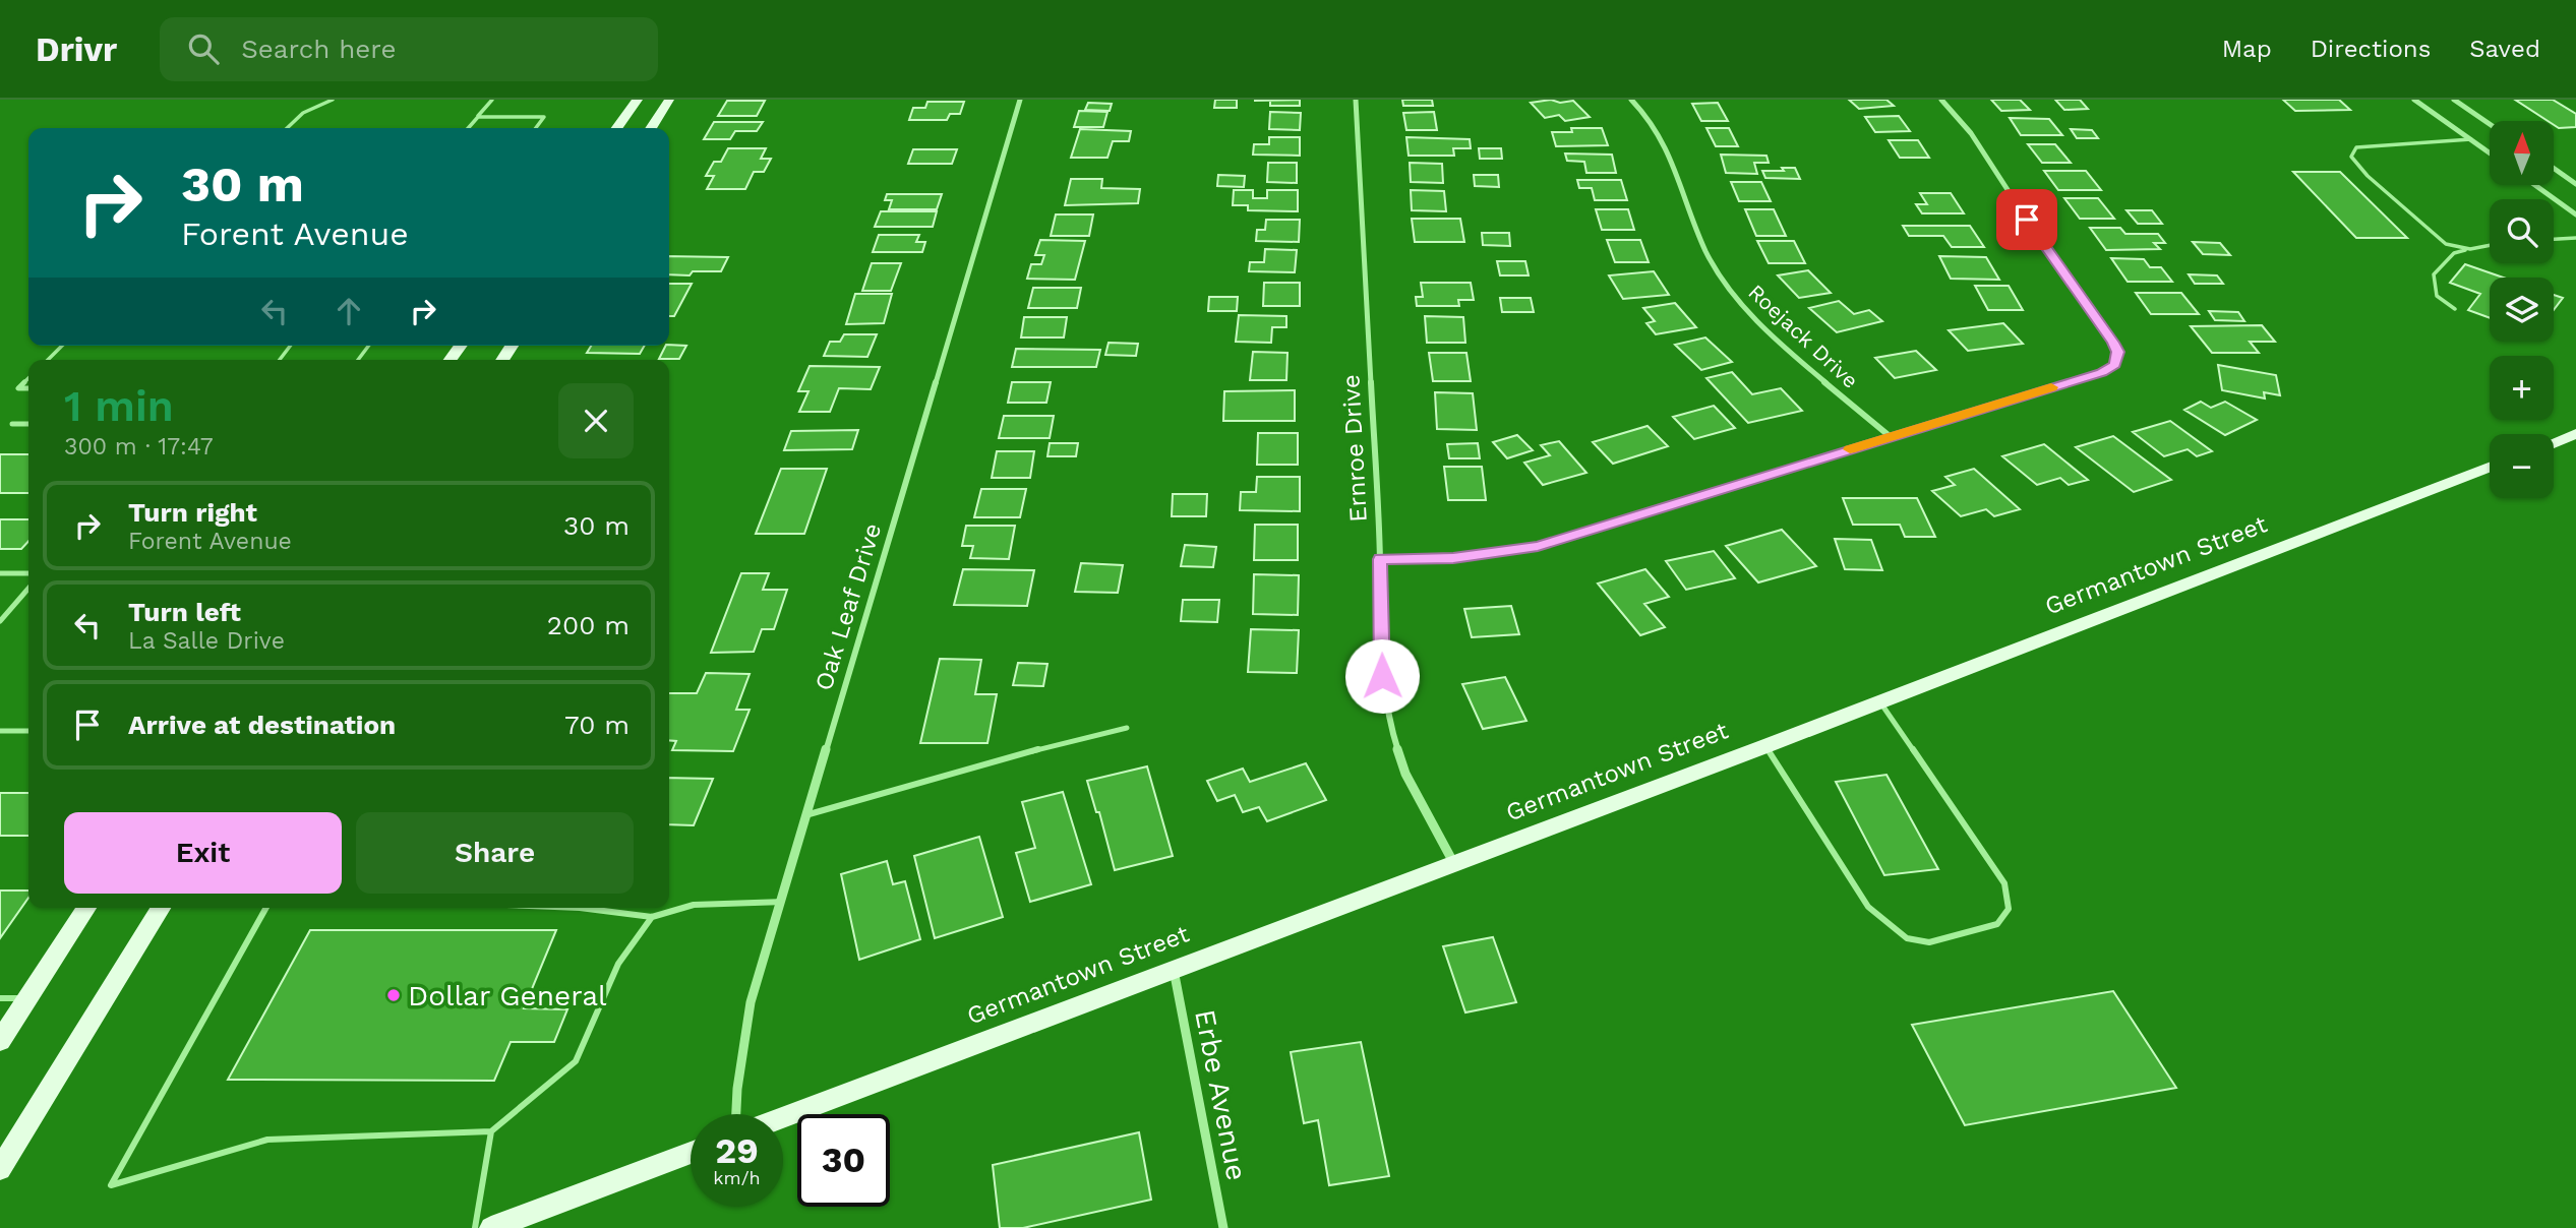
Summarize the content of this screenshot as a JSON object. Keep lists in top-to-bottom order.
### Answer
{
  "streets": {
    "main road": ["Germantown Street"],
    "street": [
      "Roejack Drive",
      "Ernroe Drive",
      "Oak Leaf Drive",
      "Erbe Avenue"
    ]
  },
  "crossings": [
    ["Ernroe Drive", "Germantown Street"],
    ["Germantown Street", "Erbe Avenue"]
  ],
  "places": ["Dollar General"],
  "north": "top",
  "page": {
    "header": "Drivr",
    "search": "Search here",
    "nav": ["Map", "Directions", "Saved"],
    "map_buttons": ["+", "−"],
    "turn": ["30 m", "Forent Avenue"],
    "heading": ["1 min", "300 m · 17:47"],
    "list": [
      {
        "name": "Turn right",
        "note": "Forent Avenue",
        "value": "30 m"
      },
      {
        "name": "Turn left",
        "note": "La Salle Drive",
        "value": "200 m"
      },
      {
        "name": "Arrive at destination",
        "value": "70 m"
      }
    ],
    "buttons": ["Exit", "Share"],
    "speed": "29 km/h",
    "limit": "30"
  }
}
